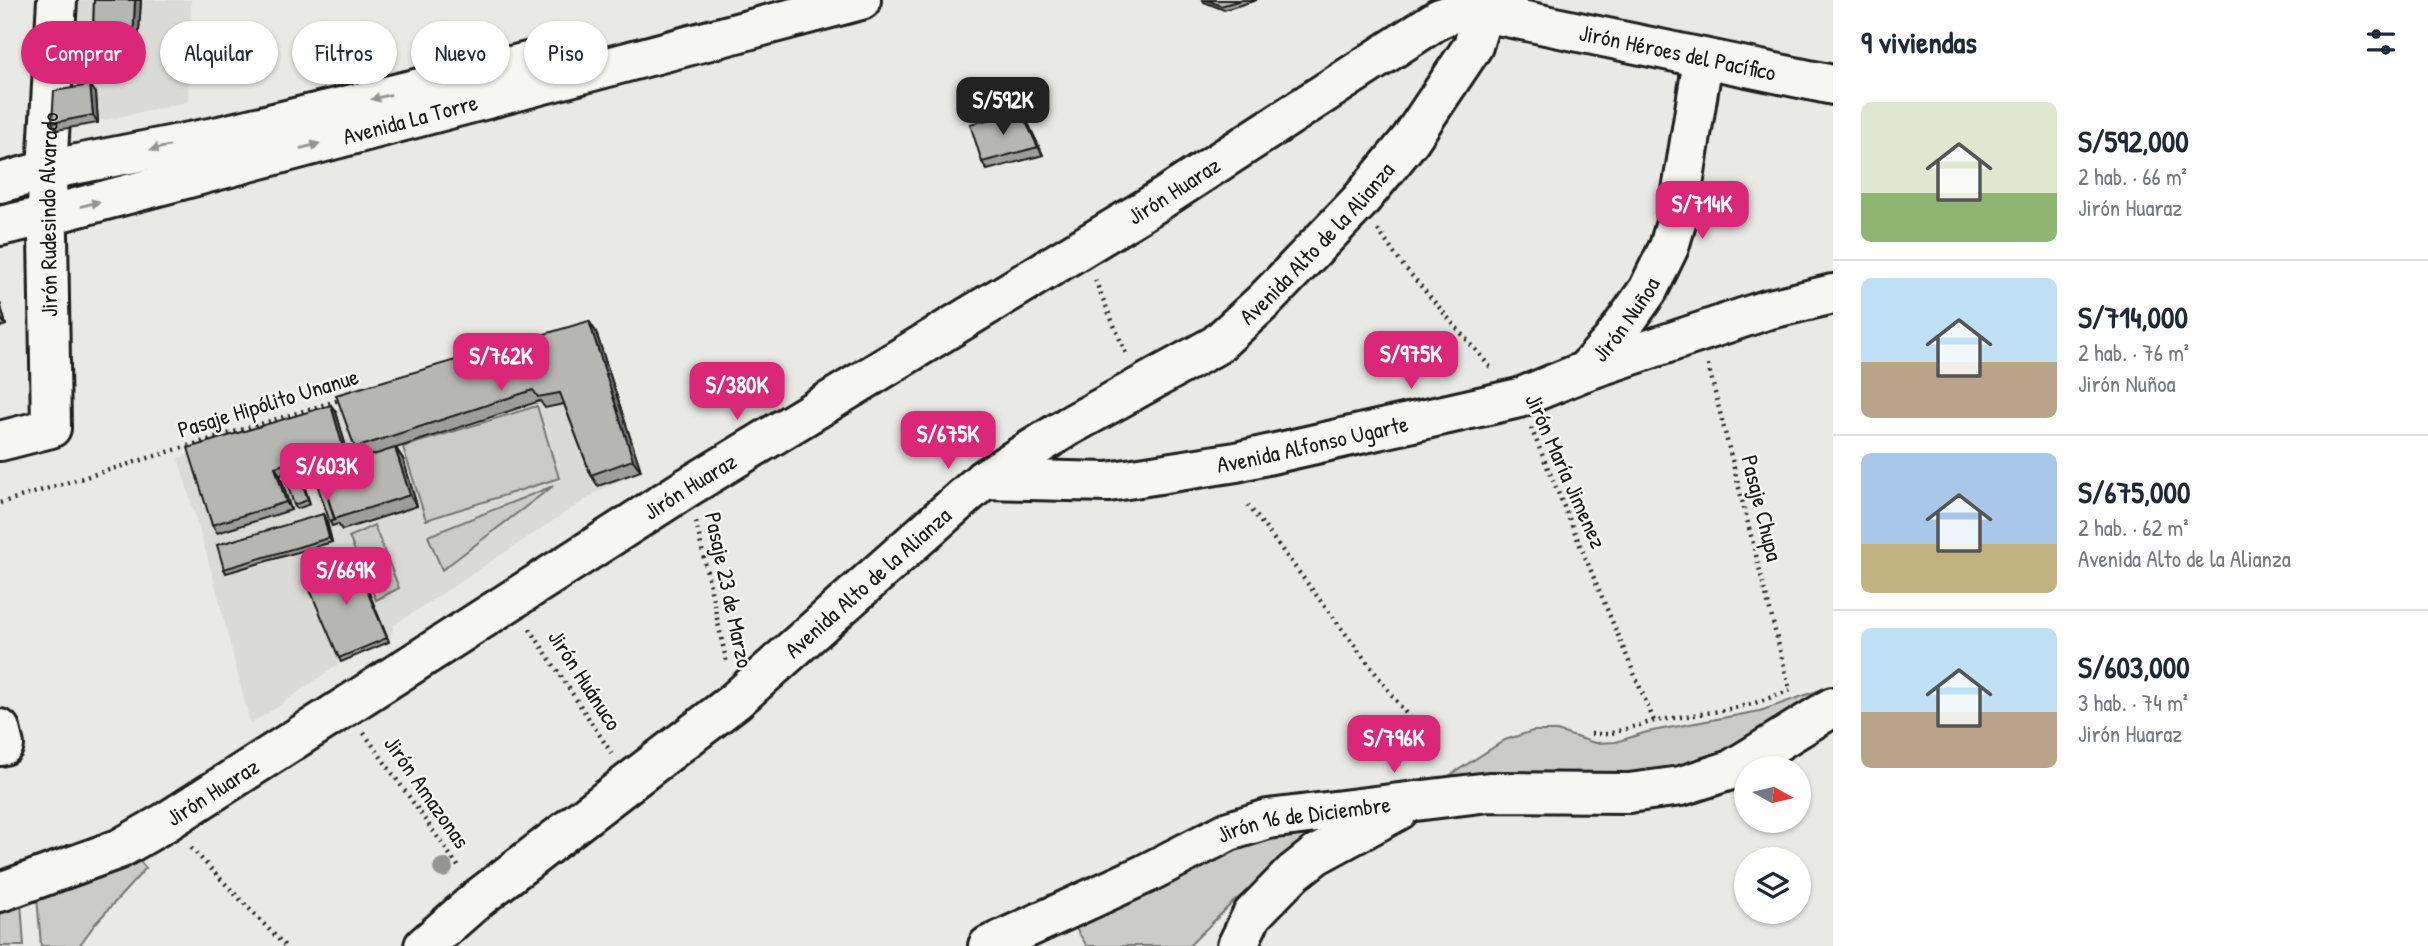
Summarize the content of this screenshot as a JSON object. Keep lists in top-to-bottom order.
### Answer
{
  "streets": {
    "street": [
      "Jirón Héroes del Pacífico",
      "Avenida La Torre",
      "Jirón Huaraz",
      "Jirón Rudesindo Alvarado",
      "Avenida Alto de la Alianza",
      "Jirón Nuñoa",
      "Avenida Alfonso Ugarte",
      "Jirón 16 de Diciembre"
    ],
    "path": [
      "Pasaje Hipólito Unanue",
      "Jirón María Jimenez",
      "Pasaje Chupa",
      "Pasaje 23 de Marzo",
      "Jirón Huánuco",
      "Jirón Amazonas"
    ]
  },
  "crossings": [
    ["Jirón Héroes del Pacífico", "Jirón Huaraz"],
    ["Jirón Héroes del Pacífico", "Avenida Alto de la Alianza"],
    ["Jirón Héroes del Pacífico", "Jirón Nuñoa"],
    ["Avenida La Torre", "Jirón Rudesindo Alvarado"],
    ["Jirón Huaraz", "Avenida Alto de la Alianza"],
    ["Jirón Huaraz", "Pasaje 23 de Marzo"],
    ["Jirón Huaraz", "Jirón Huánuco"],
    ["Jirón Huaraz", "Jirón Amazonas"],
    ["Avenida Alto de la Alianza", "Avenida Alfonso Ugarte"],
    ["Avenida Alto de la Alianza", "Pasaje 23 de Marzo"],
    ["Avenida Alto de la Alianza", "Jirón Huánuco"],
    ["Avenida Alto de la Alianza", "Jirón Amazonas"],
    ["Jirón Nuñoa", "Avenida Alfonso Ugarte"],
    ["Avenida Alfonso Ugarte", "Jirón María Jimenez"],
    ["Avenida Alfonso Ugarte", "Pasaje Chupa"]
  ],
  "north": "right",
  "page": {
    "heading": "9 viviendas",
    "chip": [
      "Comprar",
      "Alquilar",
      "Filtros",
      "Nuevo",
      "Piso"
    ],
    "price": [
      "S/592K",
      "S/714K",
      "S/975K",
      "S/762K",
      "S/380K",
      "S/675K",
      "S/603K",
      "S/669K",
      "S/796K"
    ],
    "list": [
      {
        "name": "S/592,000",
        "note": "2 hab. · 66 m² · Jirón Huaraz"
      },
      {
        "name": "S/714,000",
        "note": "2 hab. · 76 m² · Jirón Nuñoa"
      },
      {
        "name": "S/675,000",
        "note": "2 hab. · 62 m² · Avenida Alto de la Alianza"
      },
      {
        "name": "S/603,000",
        "note": "3 hab. · 74 m² · Jirón Huaraz"
      }
    ]
  }
}
